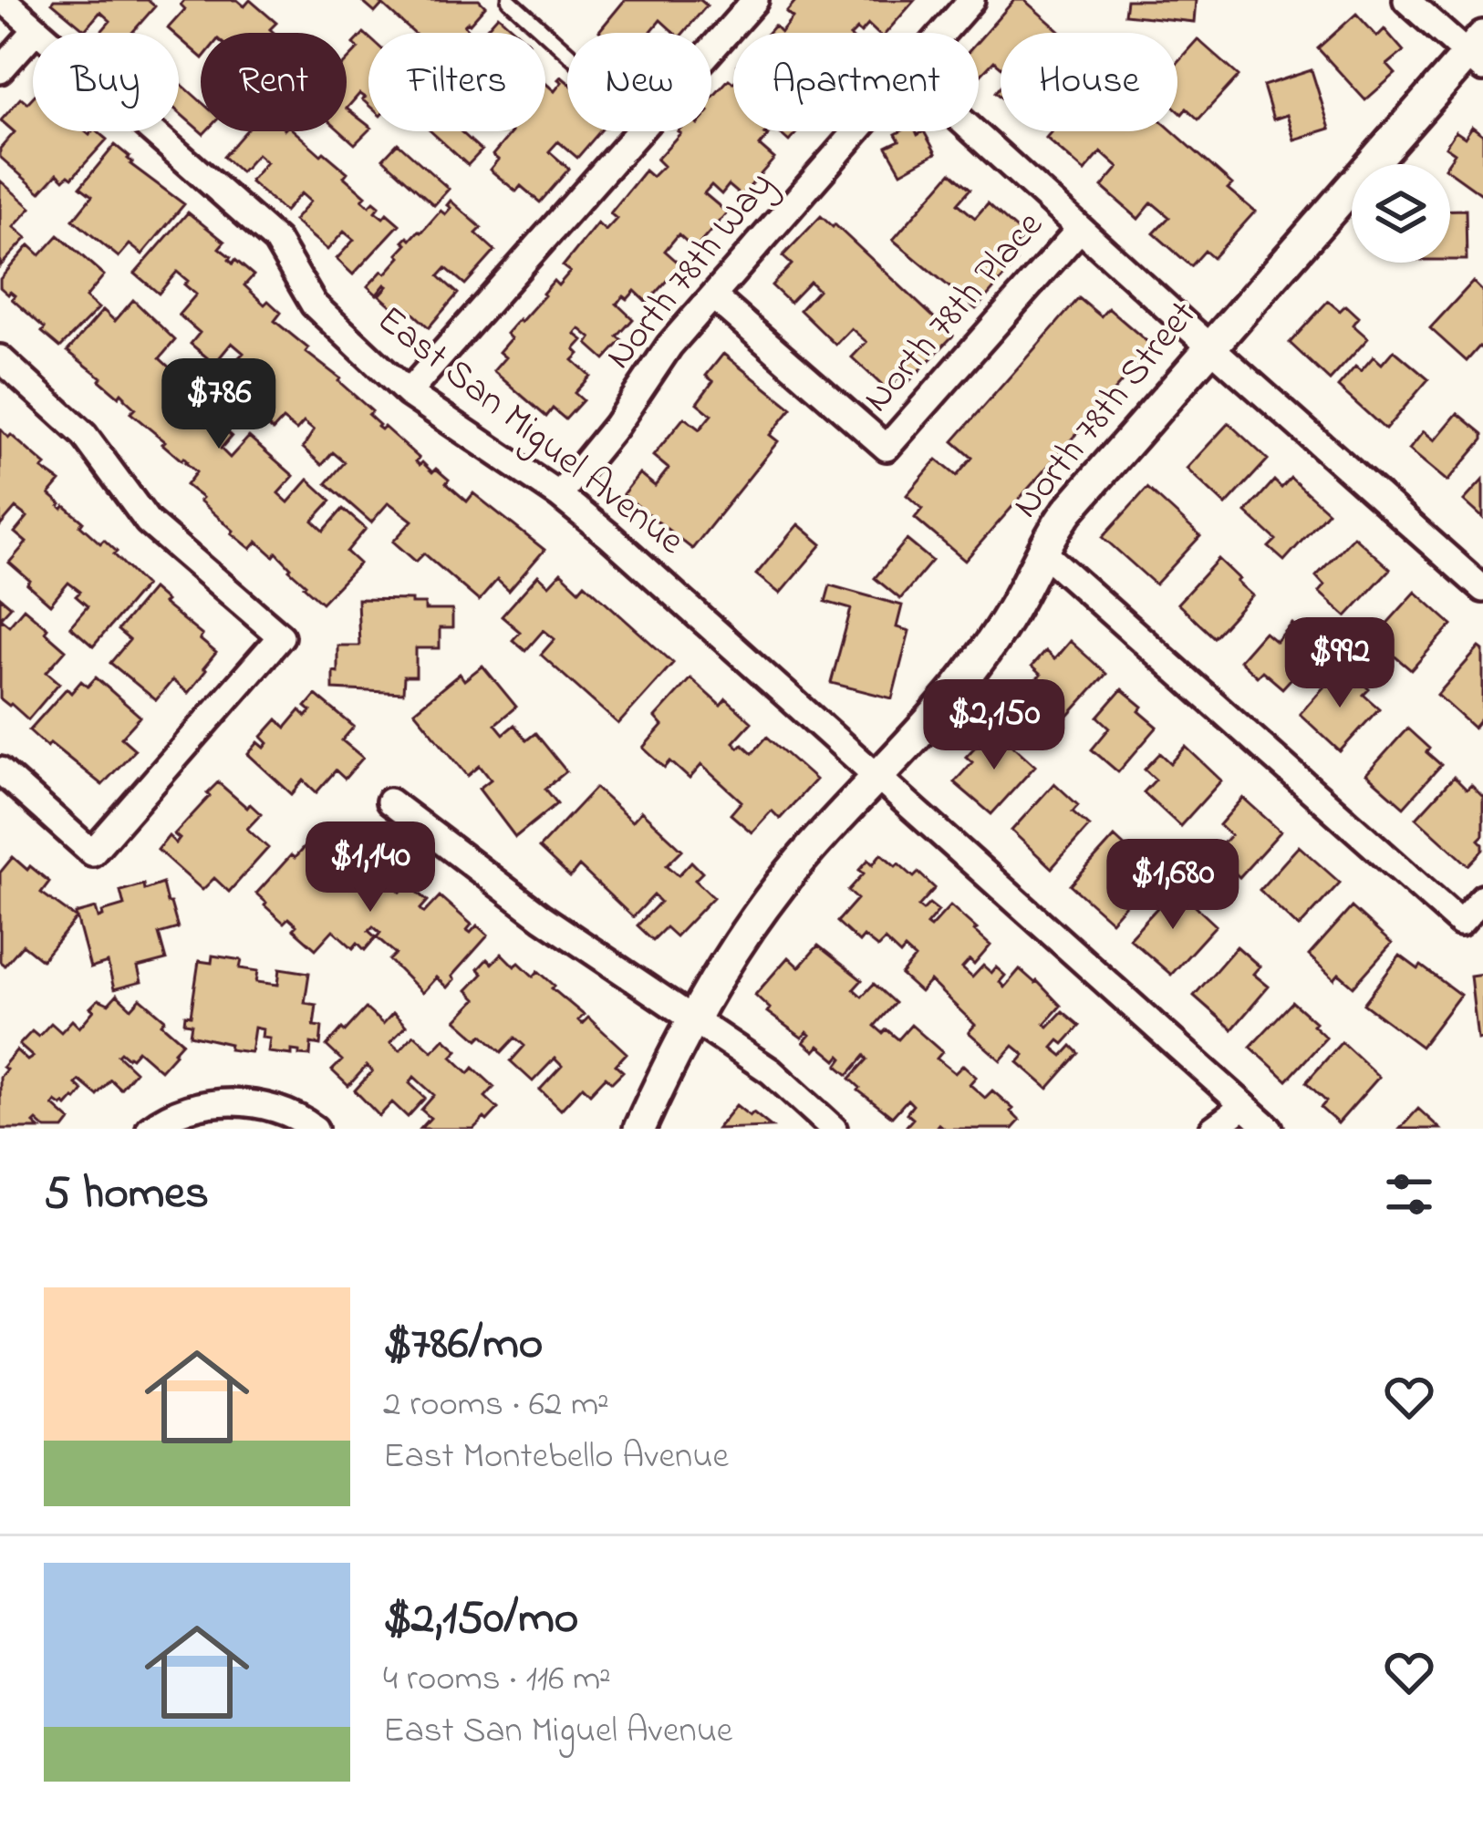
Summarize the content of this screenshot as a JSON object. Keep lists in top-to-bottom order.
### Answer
{
  "streets": {
    "street": [
      "North 78th Way",
      "North 78th Place",
      "North 78th Street",
      "East San Miguel Avenue"
    ]
  },
  "crossings": [
    ["North 78th Way", "North 78th Place"],
    ["North 78th Way", "East San Miguel Avenue"],
    ["North 78th Street", "East San Miguel Avenue"]
  ],
  "page": {
    "chip": [
      "Buy",
      "Rent",
      "Filters",
      "New",
      "Apartment",
      "House"
    ],
    "price": [
      "$786",
      "$992",
      "$2,150",
      "$1,140",
      "$1,680"
    ],
    "heading": "5 homes",
    "list": [
      {
        "name": "$786/mo",
        "note": "2 rooms · 62 m² · East Montebello Avenue"
      },
      {
        "name": "$2,150/mo",
        "note": "4 rooms · 116 m² · East San Miguel Avenue"
      }
    ]
  }
}
